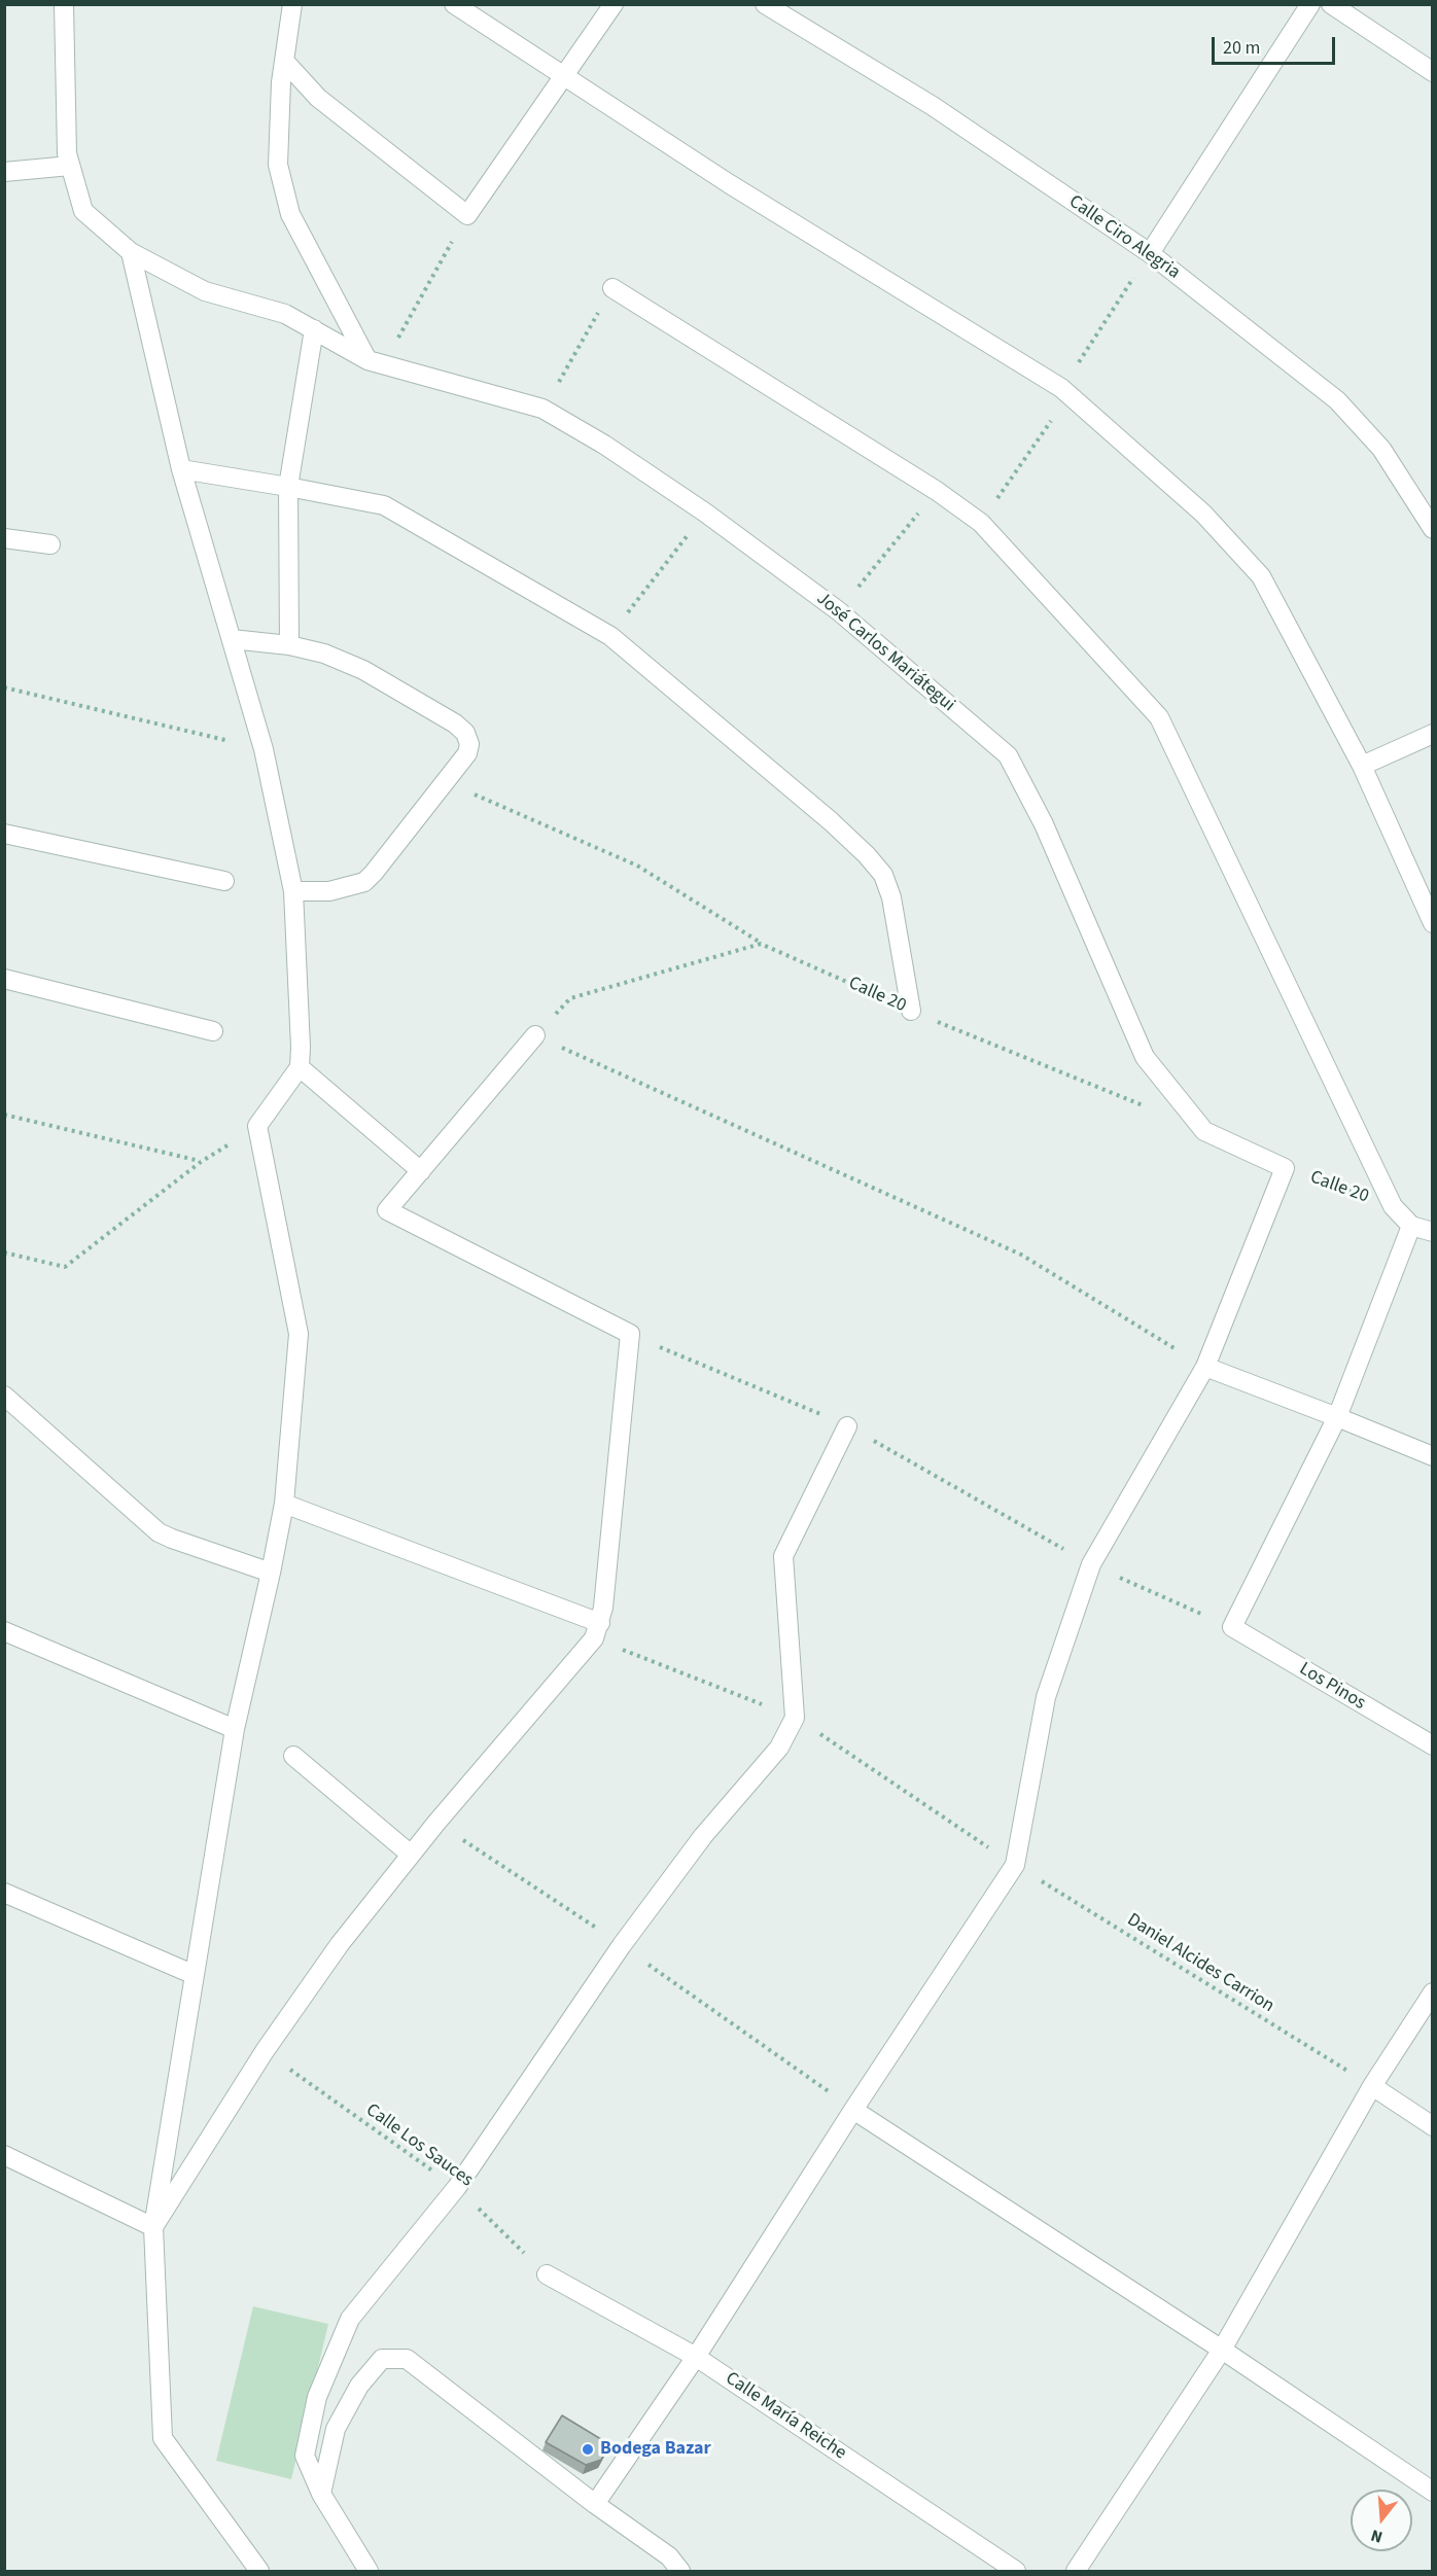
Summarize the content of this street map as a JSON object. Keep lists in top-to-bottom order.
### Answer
{
  "streets": {
    "street": [
      "Calle Ciro Alegria",
      "José Carlos Mariátegui",
      "Calle 20",
      "Los Pinos",
      "Calle María Reiche"
    ],
    "path": ["Daniel Alcides Carrion", "Calle Los Sauces"]
  },
  "crossings": [
    ["José Carlos Mariátegui", "Calle 20"],
    ["Calle Los Sauces", "Calle María Reiche"]
  ],
  "places": ["Bodega Bazar"],
  "scale_bar": "20 m",
  "north": "bottom"
}
